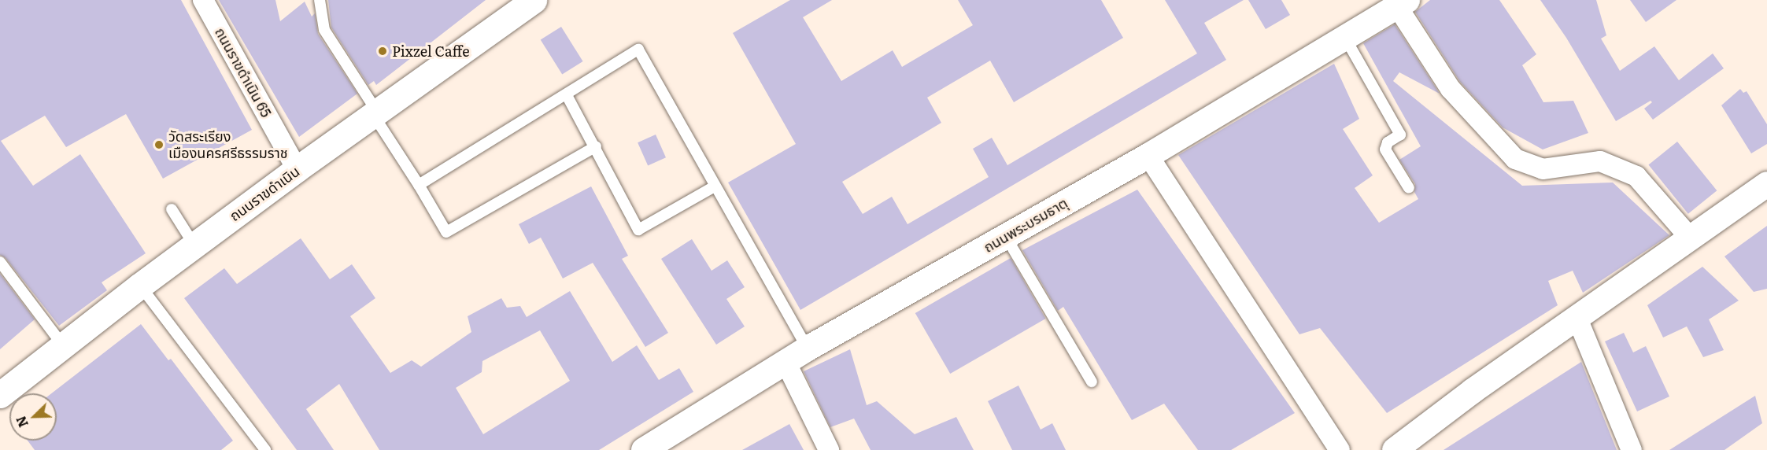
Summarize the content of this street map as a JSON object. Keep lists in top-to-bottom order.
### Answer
{
  "streets": {
    "main road": ["ถนนราขดำเนิน"],
    "street": ["ถนนราขดำเนิน 65", "ถนนพระบรมธาตุ"]
  },
  "crossings": [
    ["ถนนราขดำเนิน 65", "ถนนราขดำเนิน"]
  ],
  "places": ["Pixzel Caffe", "วัดสระเรียง เมืองนครศรีธรรมราช"],
  "north": "bottom left"
}
